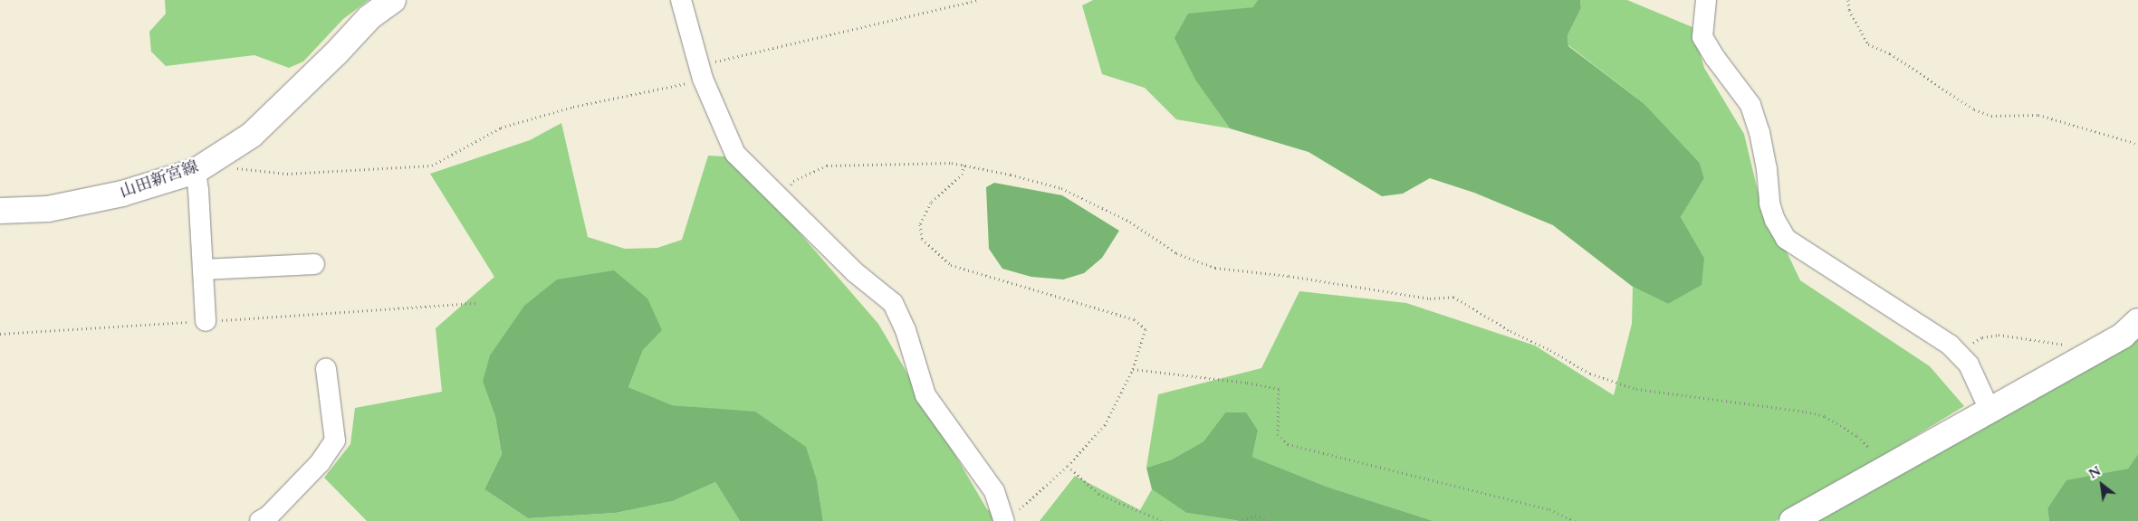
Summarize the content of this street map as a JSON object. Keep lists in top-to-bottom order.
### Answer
{
  "streets": {
    "main road": ["山田新宮線"]
  },
  "north": "top left"
}
